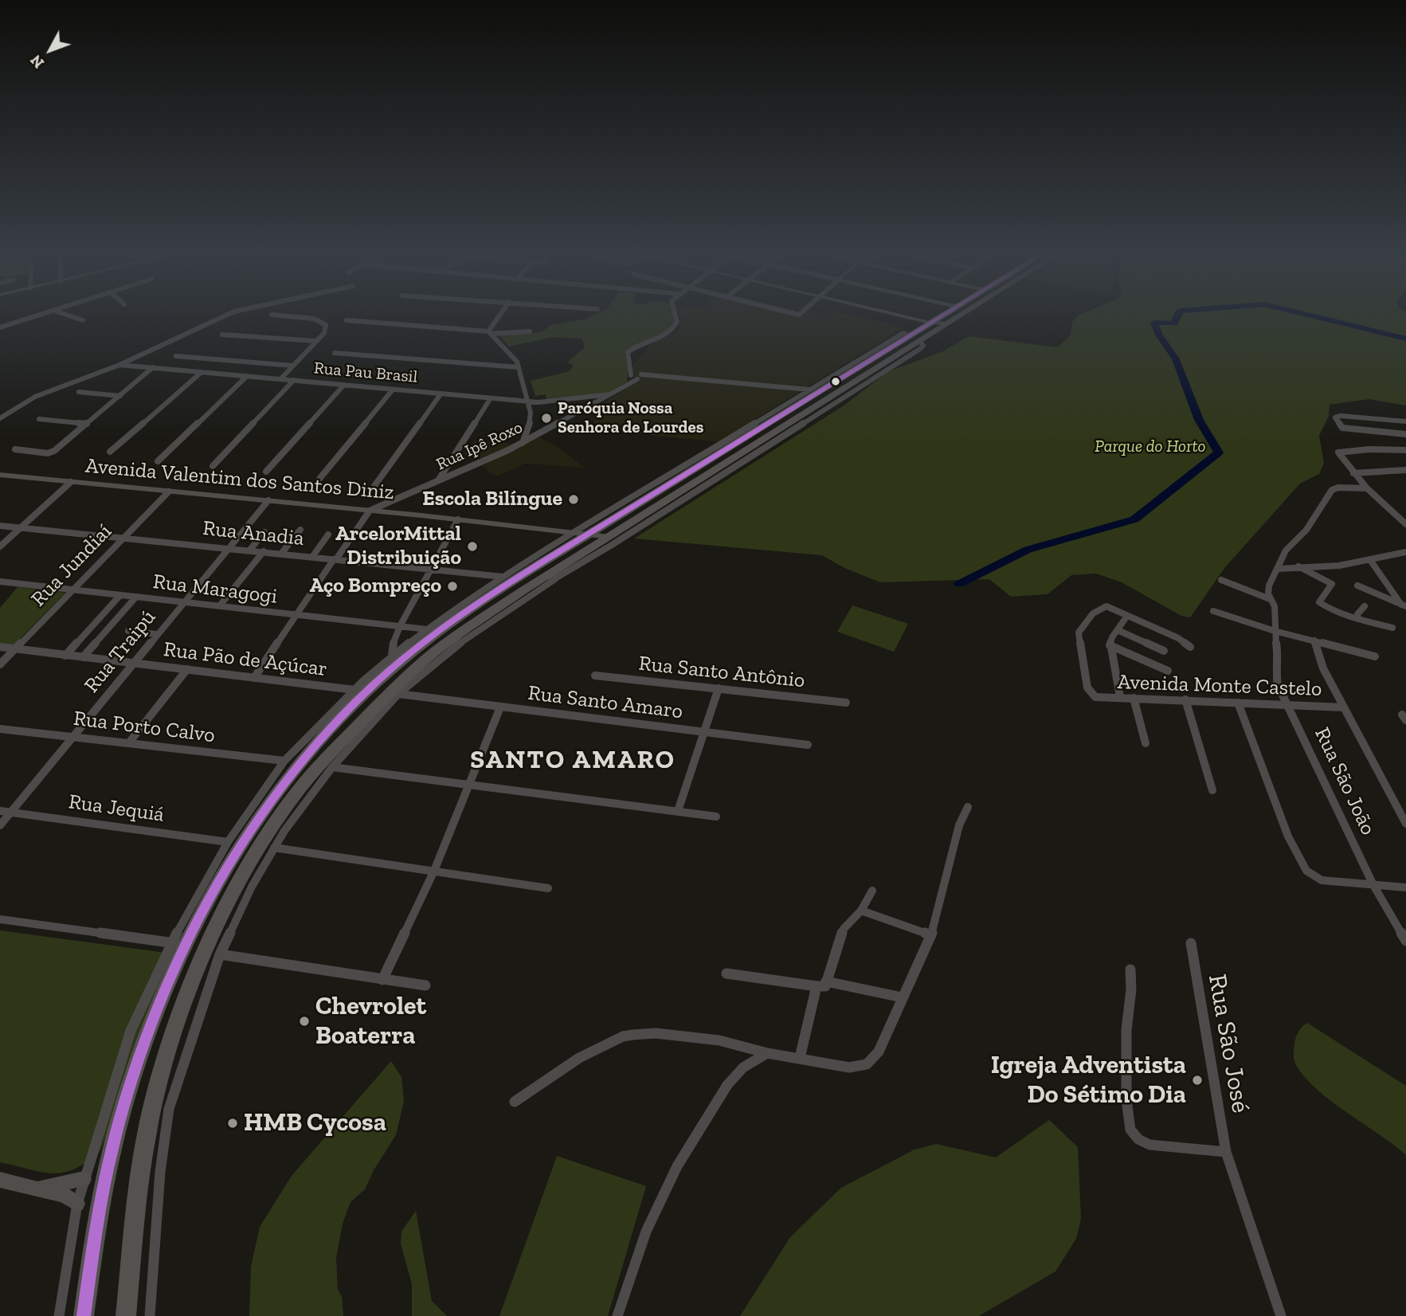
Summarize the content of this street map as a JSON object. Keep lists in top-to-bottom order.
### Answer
{
  "streets": {
    "street": [
      "Rua Pau Brasil",
      "Rua Ipê Roxo",
      "Avenida Valentim dos Santos Diniz",
      "Rua Anadia",
      "Rua Jundiaí",
      "Rua Maragogi",
      "Rua Traipú",
      "Rua Pão de Açúcar",
      "Rua Santo Antônio",
      "Avenida Monte Castelo",
      "Rua Santo Amaro",
      "Rua Porto Calvo",
      "Rua São João",
      "Rua Jequiá",
      "Rua São José"
    ]
  },
  "crossings": [
    ["Rua Pau Brasil", "Rua Ipê Roxo"],
    ["Rua Ipê Roxo", "Avenida Valentim dos Santos Diniz"],
    ["Avenida Valentim dos Santos Diniz", "Rua Jundiaí"],
    ["Avenida Valentim dos Santos Diniz", "Rua Traipú"],
    ["Rua Anadia", "Rua Jundiaí"],
    ["Rua Anadia", "Rua Traipú"],
    ["Rua Jundiaí", "Rua Maragogi"],
    ["Rua Jundiaí", "Rua Pão de Açúcar"],
    ["Rua Maragogi", "Rua Traipú"],
    ["Rua Traipú", "Rua Pão de Açúcar"],
    ["Rua Traipú", "Rua Porto Calvo"],
    ["Rua Traipú", "Rua Jequiá"],
    ["Avenida Monte Castelo", "Rua São João"]
  ],
  "districts": ["SANTO AMARO"],
  "parks": ["Parque do Horto"],
  "places": [
    "Paróquia Nossa Senhora de Lourdes",
    "Escola Bilíngue",
    "ArcelorMittal Distribuição",
    "Aço Bompreço",
    "Chevrolet Boaterra",
    "Igreja Adventista Do Sétimo Dia",
    "HMB Cycosa"
  ],
  "north": "bottom left"
}
